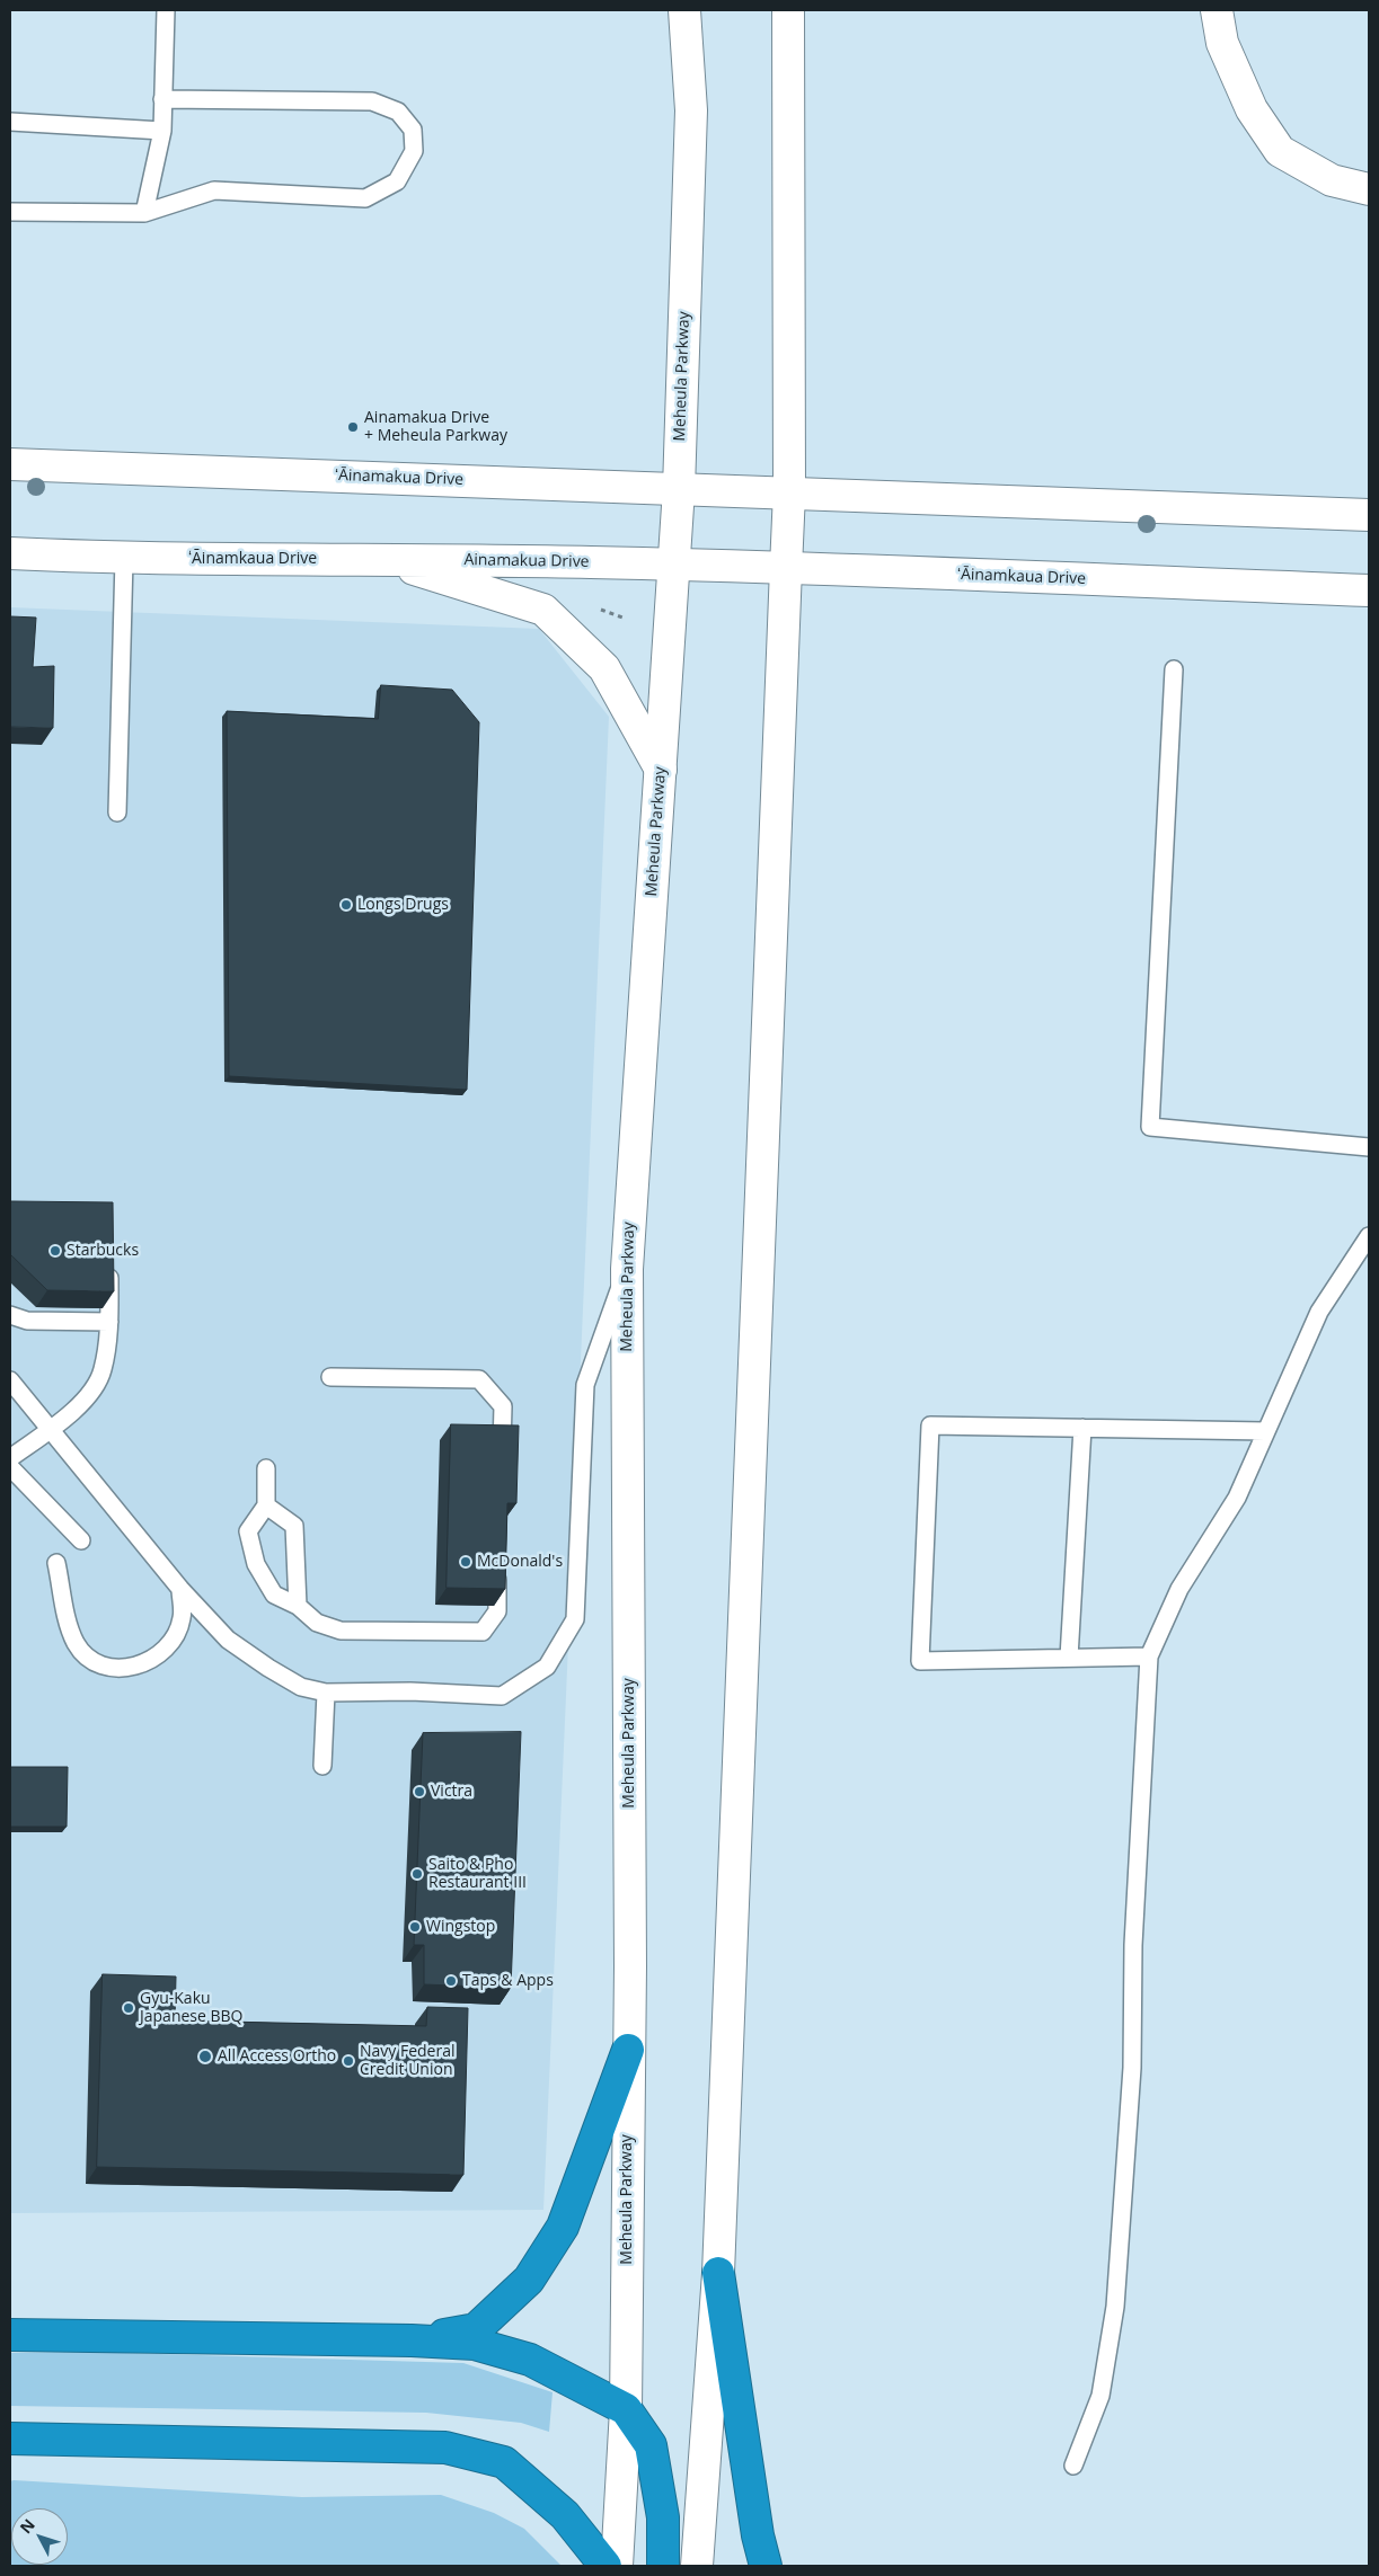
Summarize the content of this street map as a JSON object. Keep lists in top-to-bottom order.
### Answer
{
  "streets": {
    "main road": [
      "Meheula Parkway",
      "ʻĀinamakua Drive",
      "ʻĀinamkaua Drive",
      "Ainamakua Drive"
    ]
  },
  "crossings": [
    ["Meheula Parkway", "ʻĀinamakua Drive"],
    ["Meheula Parkway", "ʻĀinamkaua Drive"],
    ["Meheula Parkway", "Ainamakua Drive"],
    ["ʻĀinamkaua Drive", "Ainamakua Drive"]
  ],
  "places": [
    "Ainamakua Drive + Meheula Parkway",
    "Longs Drugs",
    "Starbucks",
    "McDonald's",
    "Victra",
    "Saito & Pho Restaurant III",
    "Wingstop",
    "Taps & Apps",
    "Gyu-Kaku Japanese BBQ",
    "All Access Ortho",
    "Navy Federal Credit Union"
  ],
  "north": "top left"
}
